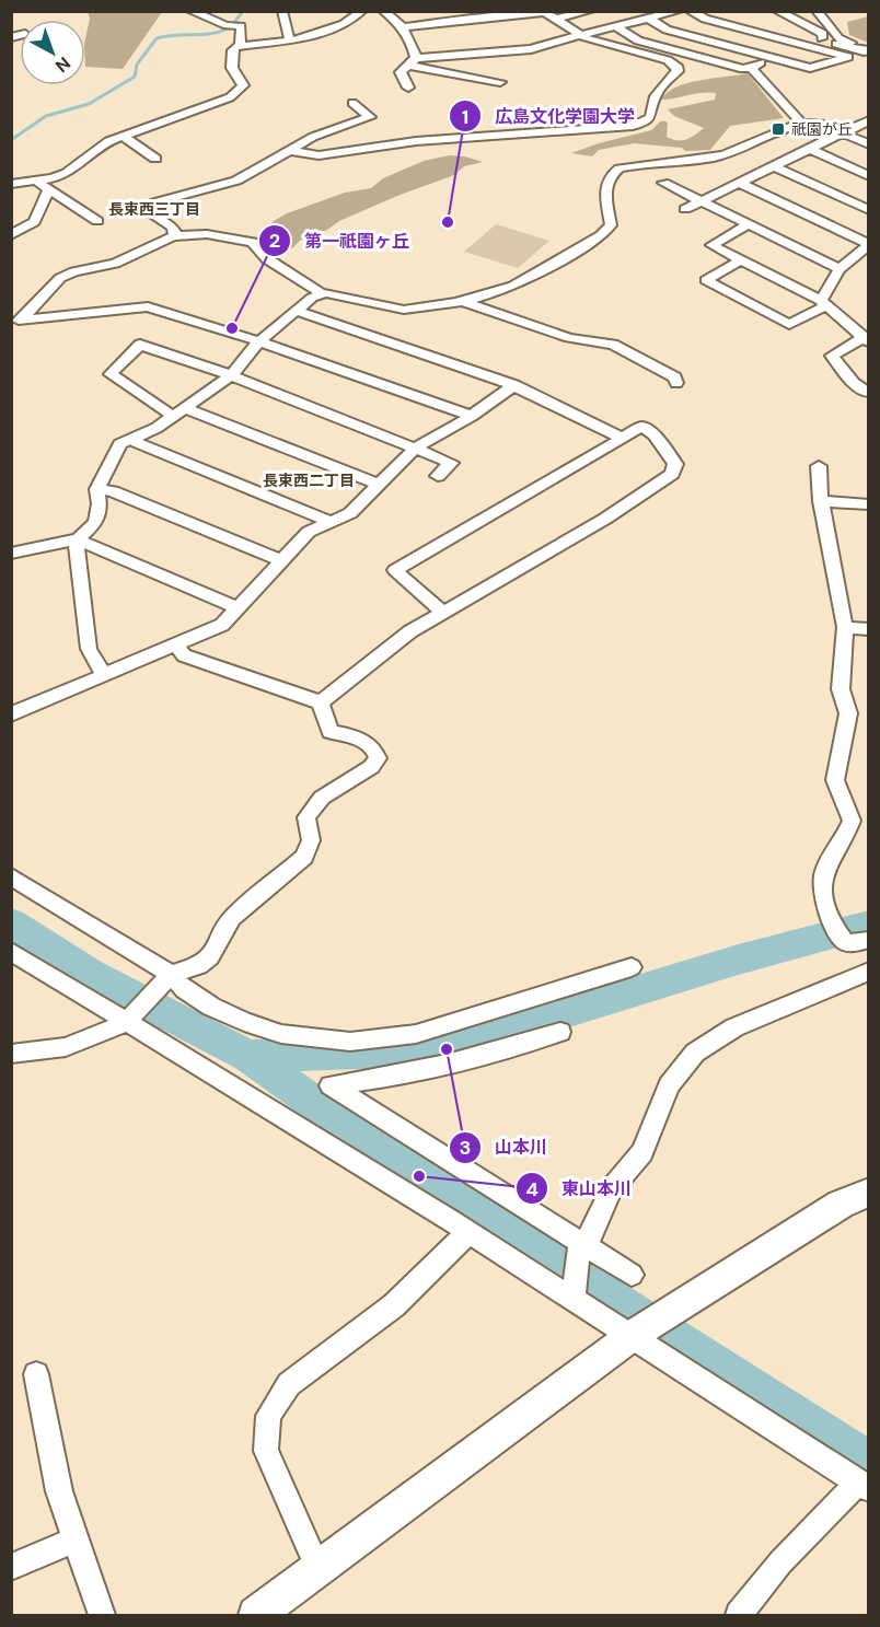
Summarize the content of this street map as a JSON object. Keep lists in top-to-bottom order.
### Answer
{
  "districts": ["長束西三丁目", "長束西二丁目"],
  "places": {
    "transit": ["祇園が丘"],
    "other": [
      "広島文化学園大学",
      "第一祇園ヶ丘",
      "山本川",
      "東山本川"
    ]
  },
  "north": "bottom right"
}
